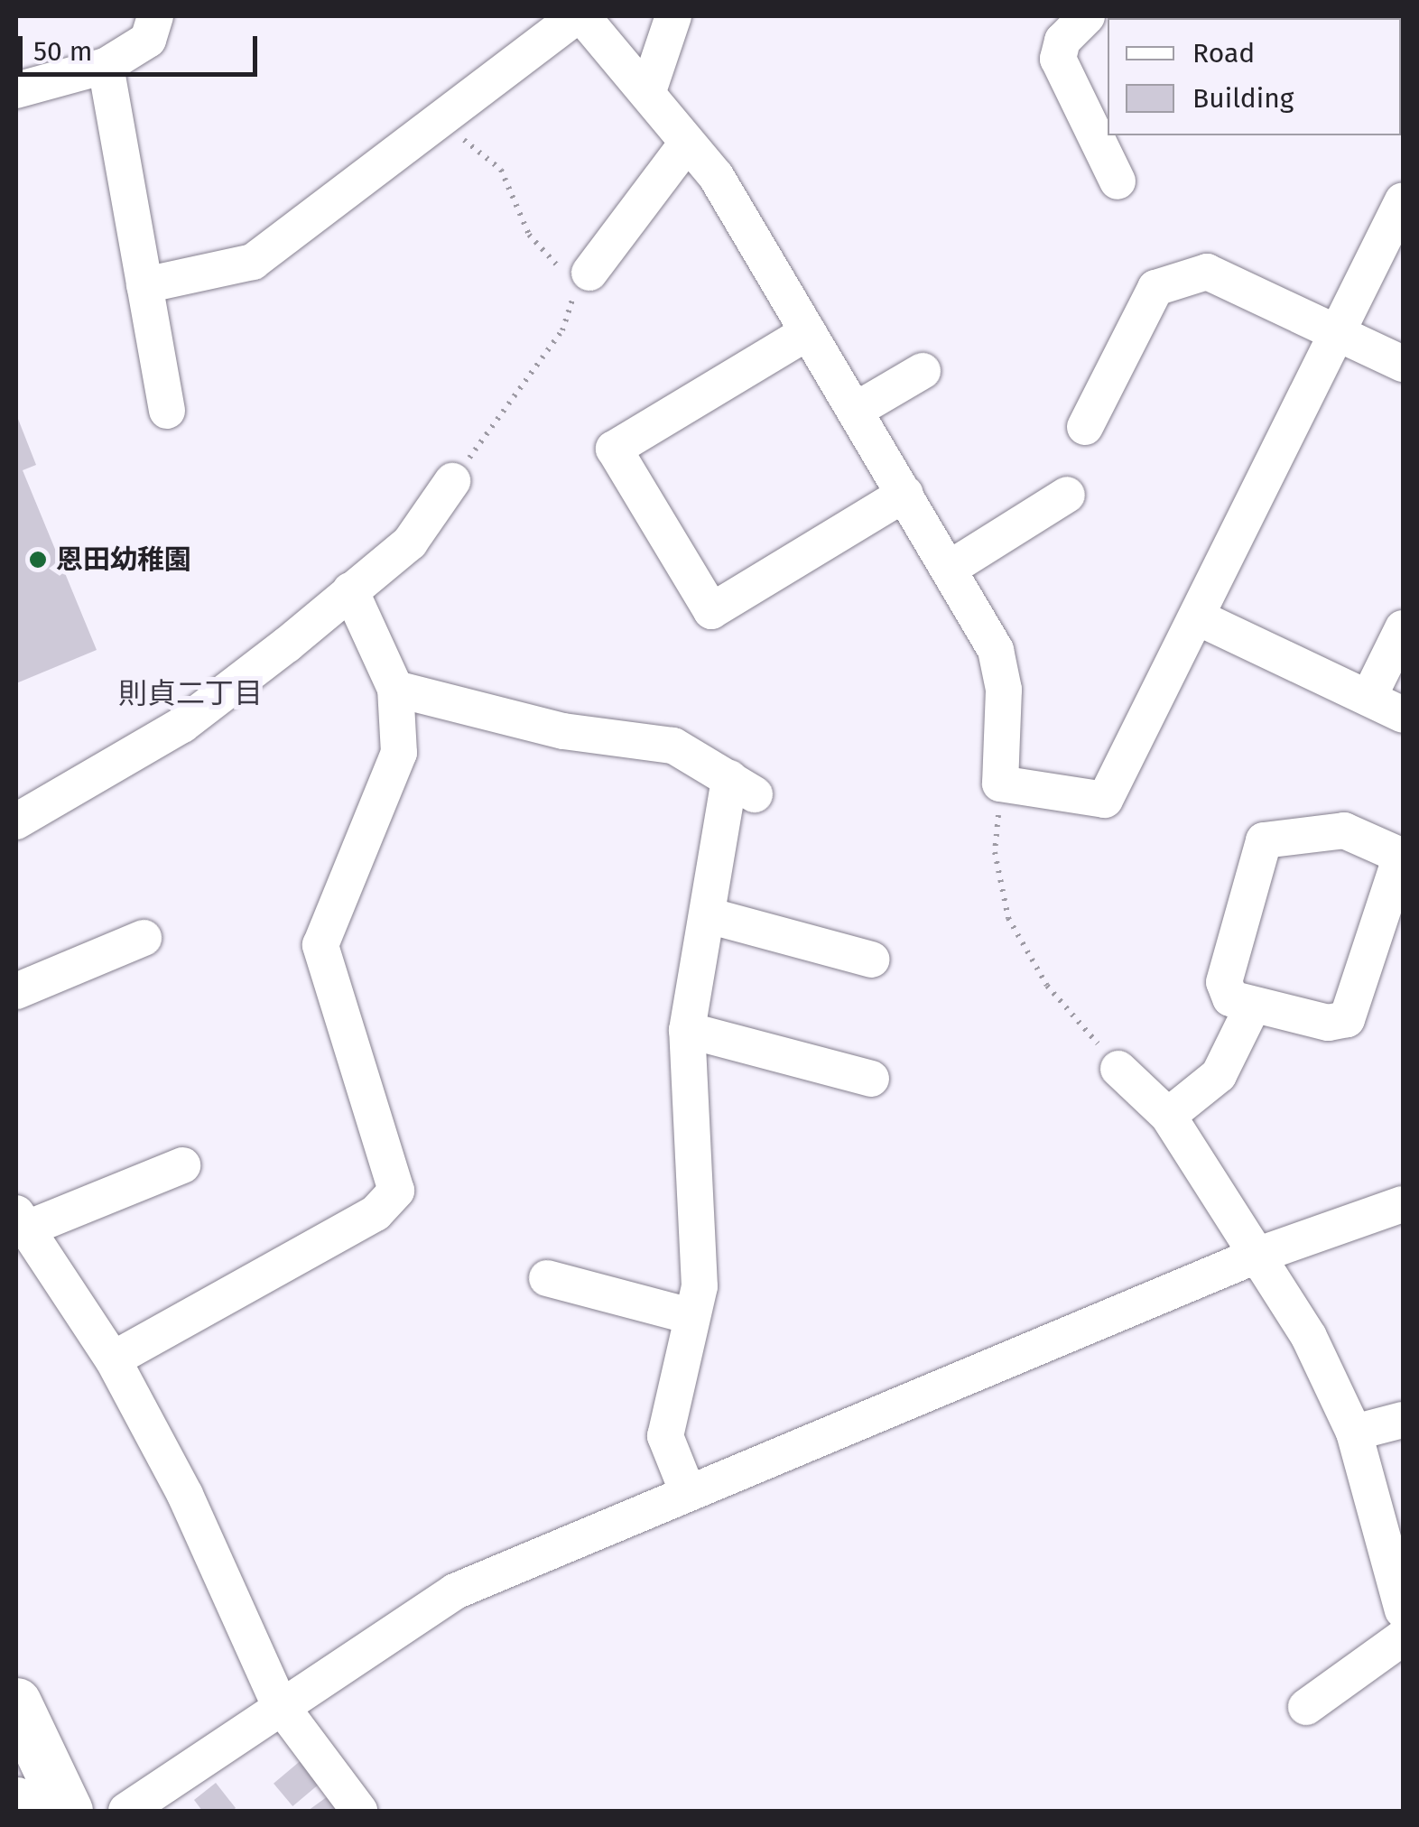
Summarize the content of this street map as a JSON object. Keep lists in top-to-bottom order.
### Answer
{
  "districts": ["則貞二丁目"],
  "places": ["恩田幼稚園"],
  "legend": ["Road", "Building"],
  "scale_bar": "50 m"
}
